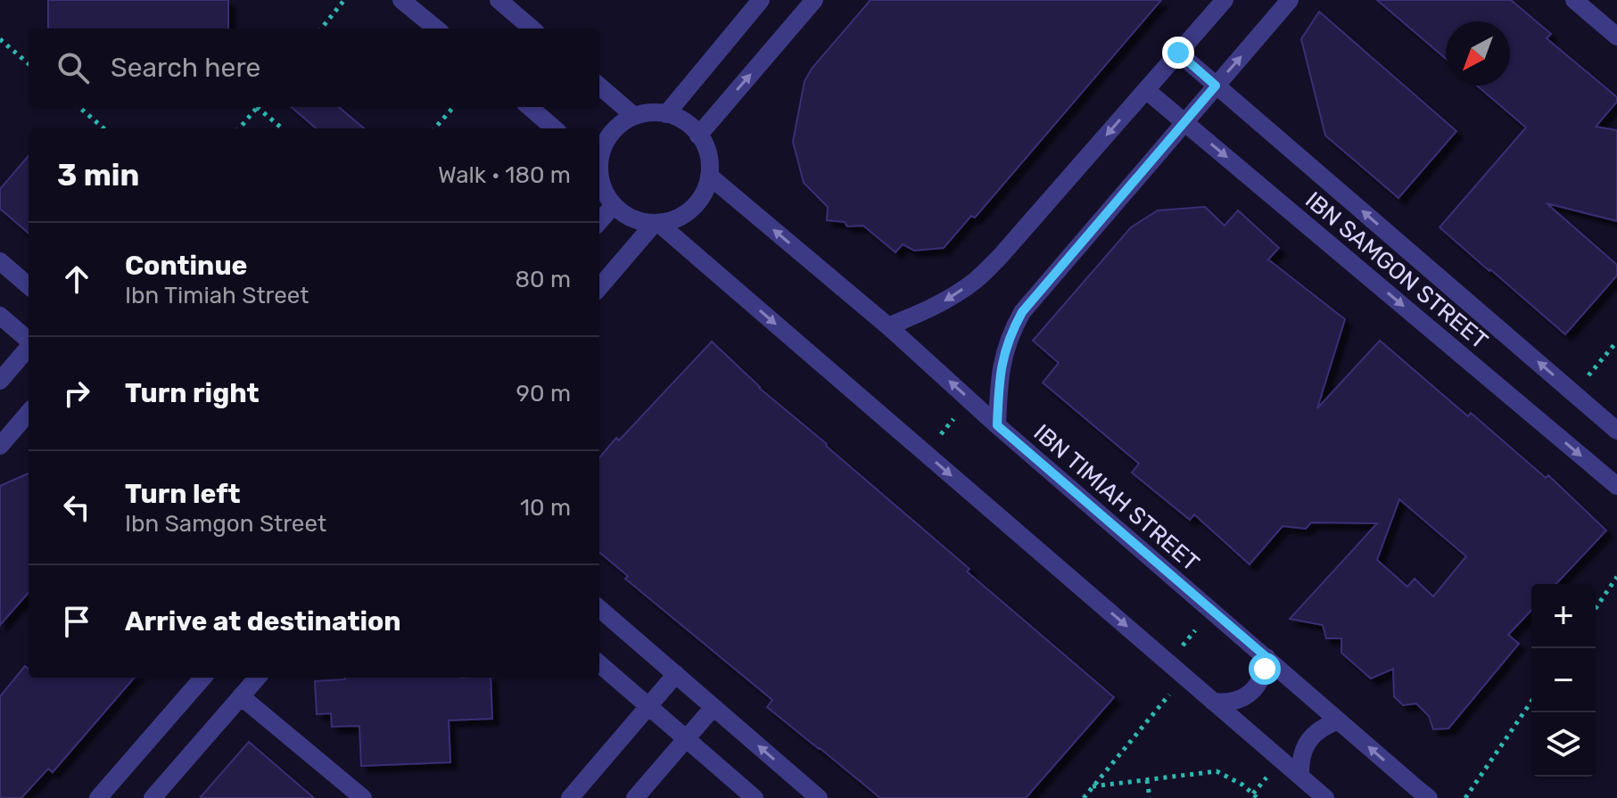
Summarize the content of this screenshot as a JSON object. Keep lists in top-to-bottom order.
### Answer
{
  "streets": {
    "street": ["IBN SAMGON STREET", "IBN TIMIAH STREET"]
  },
  "north": "bottom left",
  "page": {
    "search": "Search here",
    "heading": ["3 min", "Walk · 180 m"],
    "list": [
      ["Continue", "Ibn Timiah Street", "80 m"],
      ["Turn right", "90 m"],
      ["Turn left", "Ibn Samgon Street", "10 m"],
      "Arrive at destination"
    ],
    "map_buttons": ["+", "−"]
  }
}
